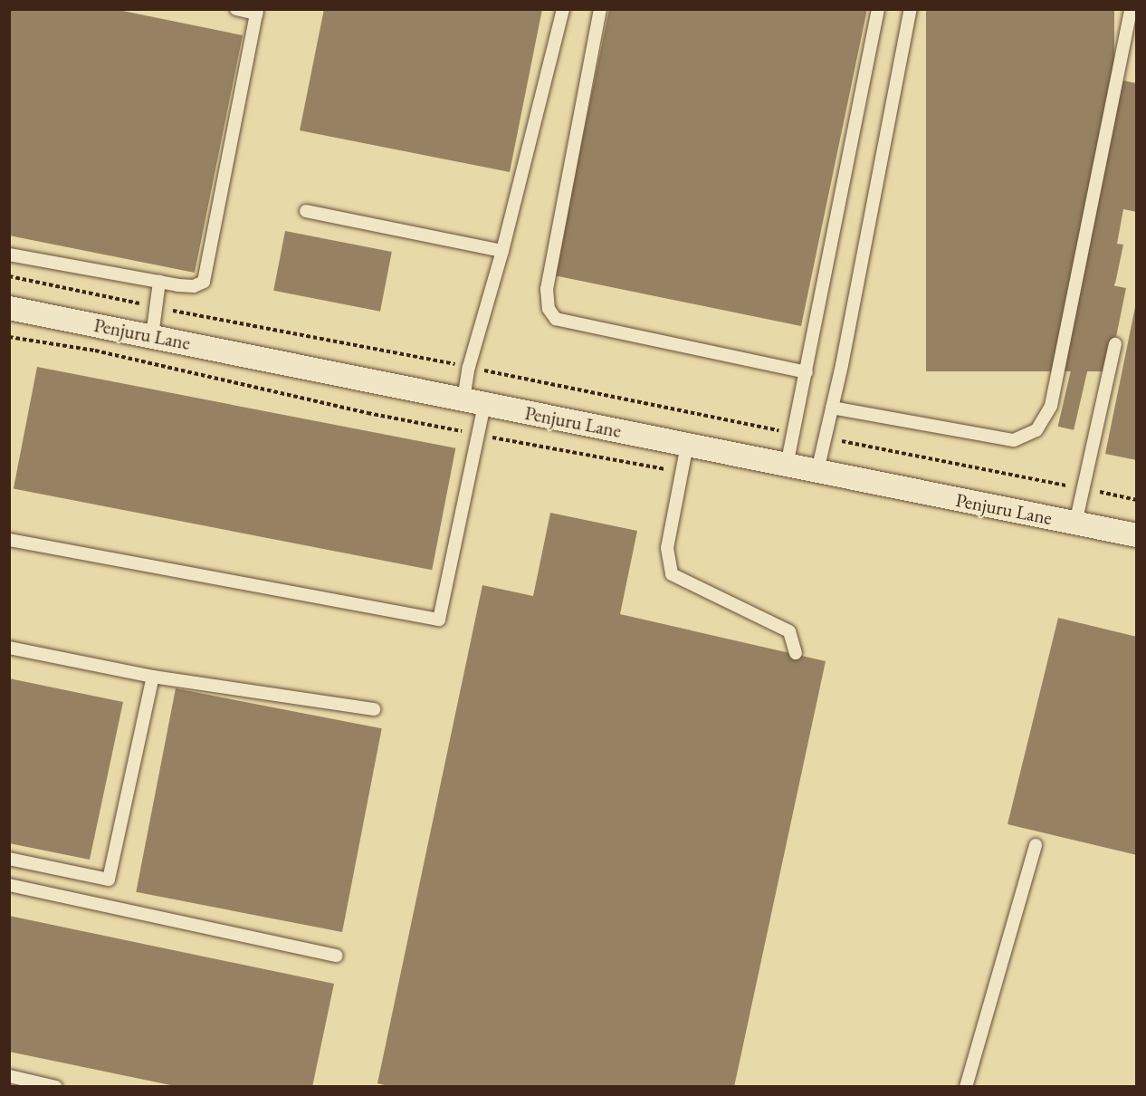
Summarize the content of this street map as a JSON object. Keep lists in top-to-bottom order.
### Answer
{
  "streets": {
    "street": ["Penjuru Lane"]
  }
}
